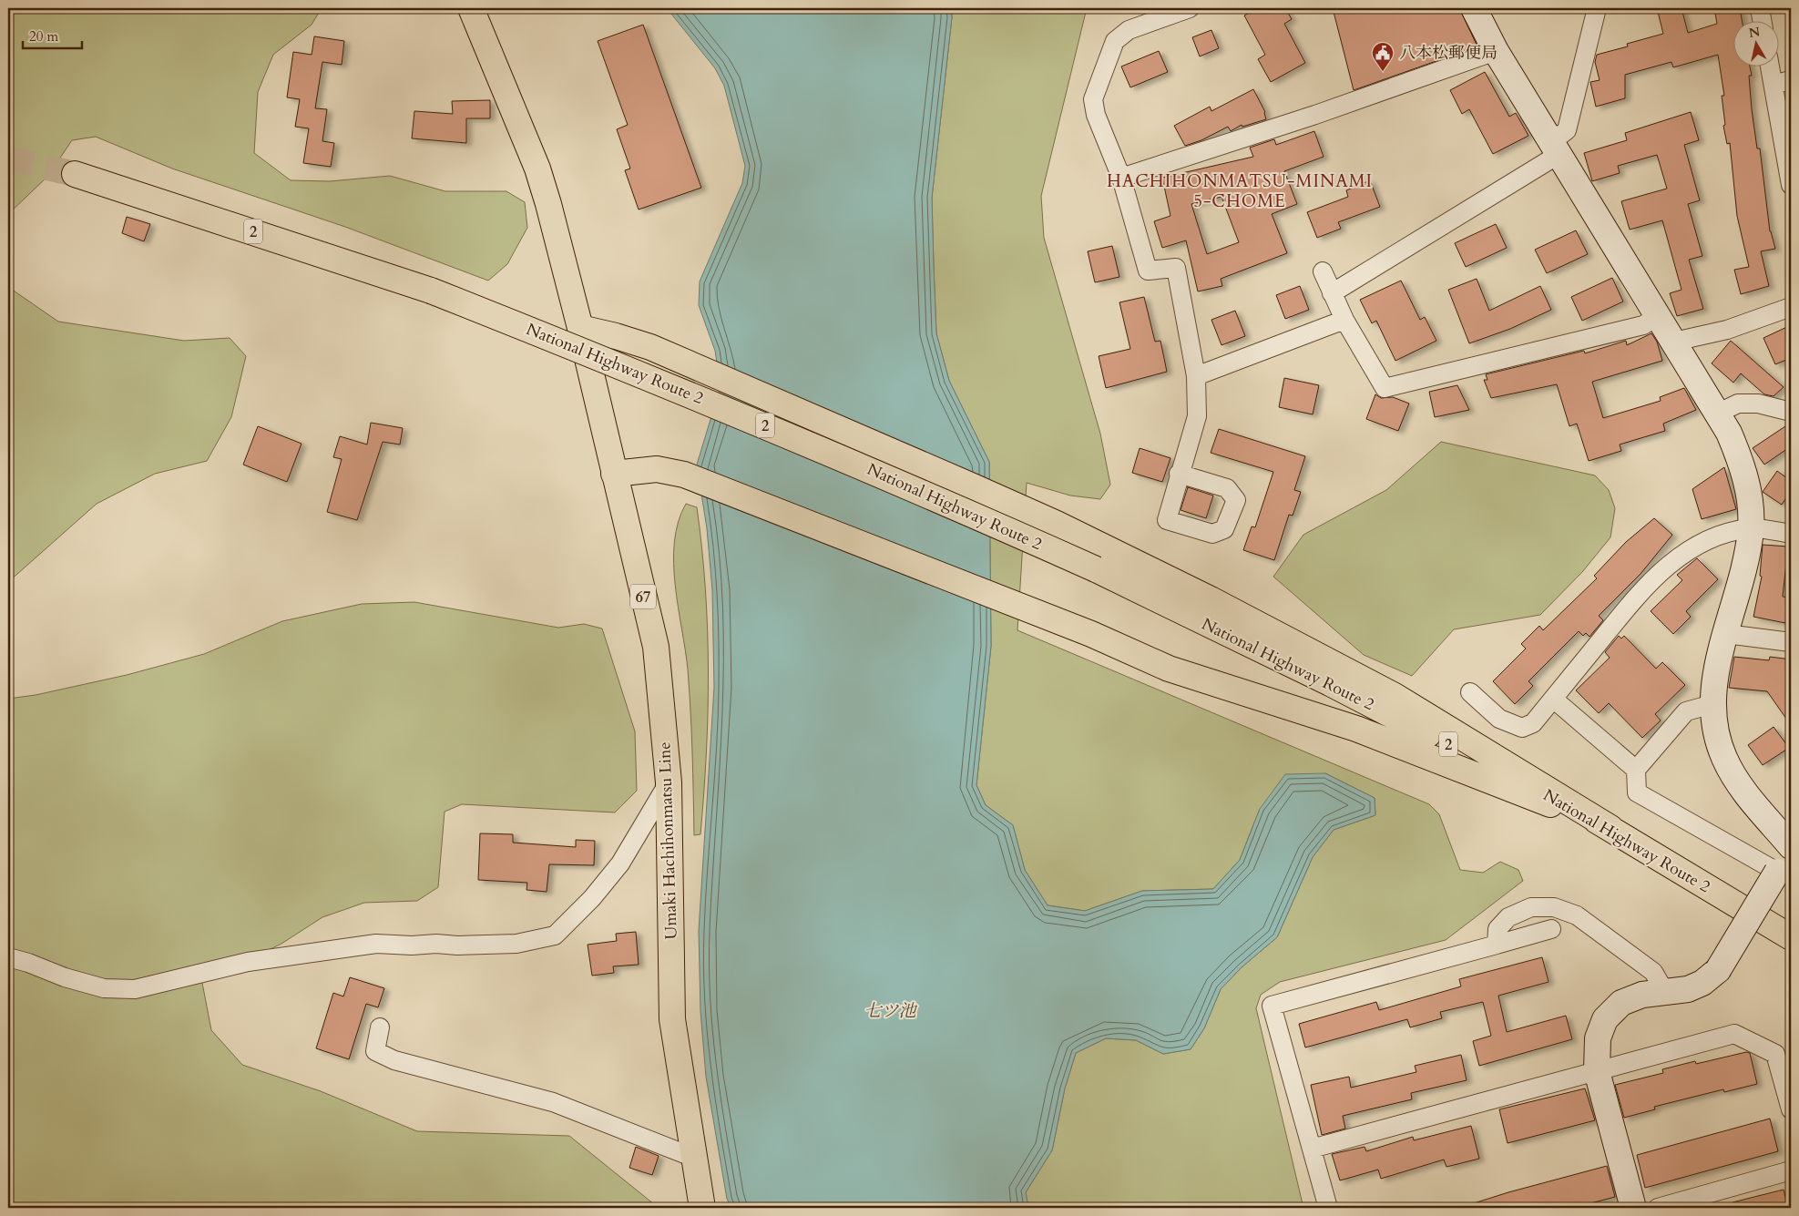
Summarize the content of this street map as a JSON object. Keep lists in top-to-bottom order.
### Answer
{
  "streets": {
    "main road": [
      "2",
      "National Highway Route 2",
      "67",
      "Umaki Hachihonmatsu Line"
    ]
  },
  "districts": ["HACHIHONMATSU-MINAMI 5-CHOME"],
  "water": ["七ツ池"],
  "places": {
    "public building": ["八本松郵便局"]
  },
  "scale_bar": "20 m",
  "north": "top"
}
